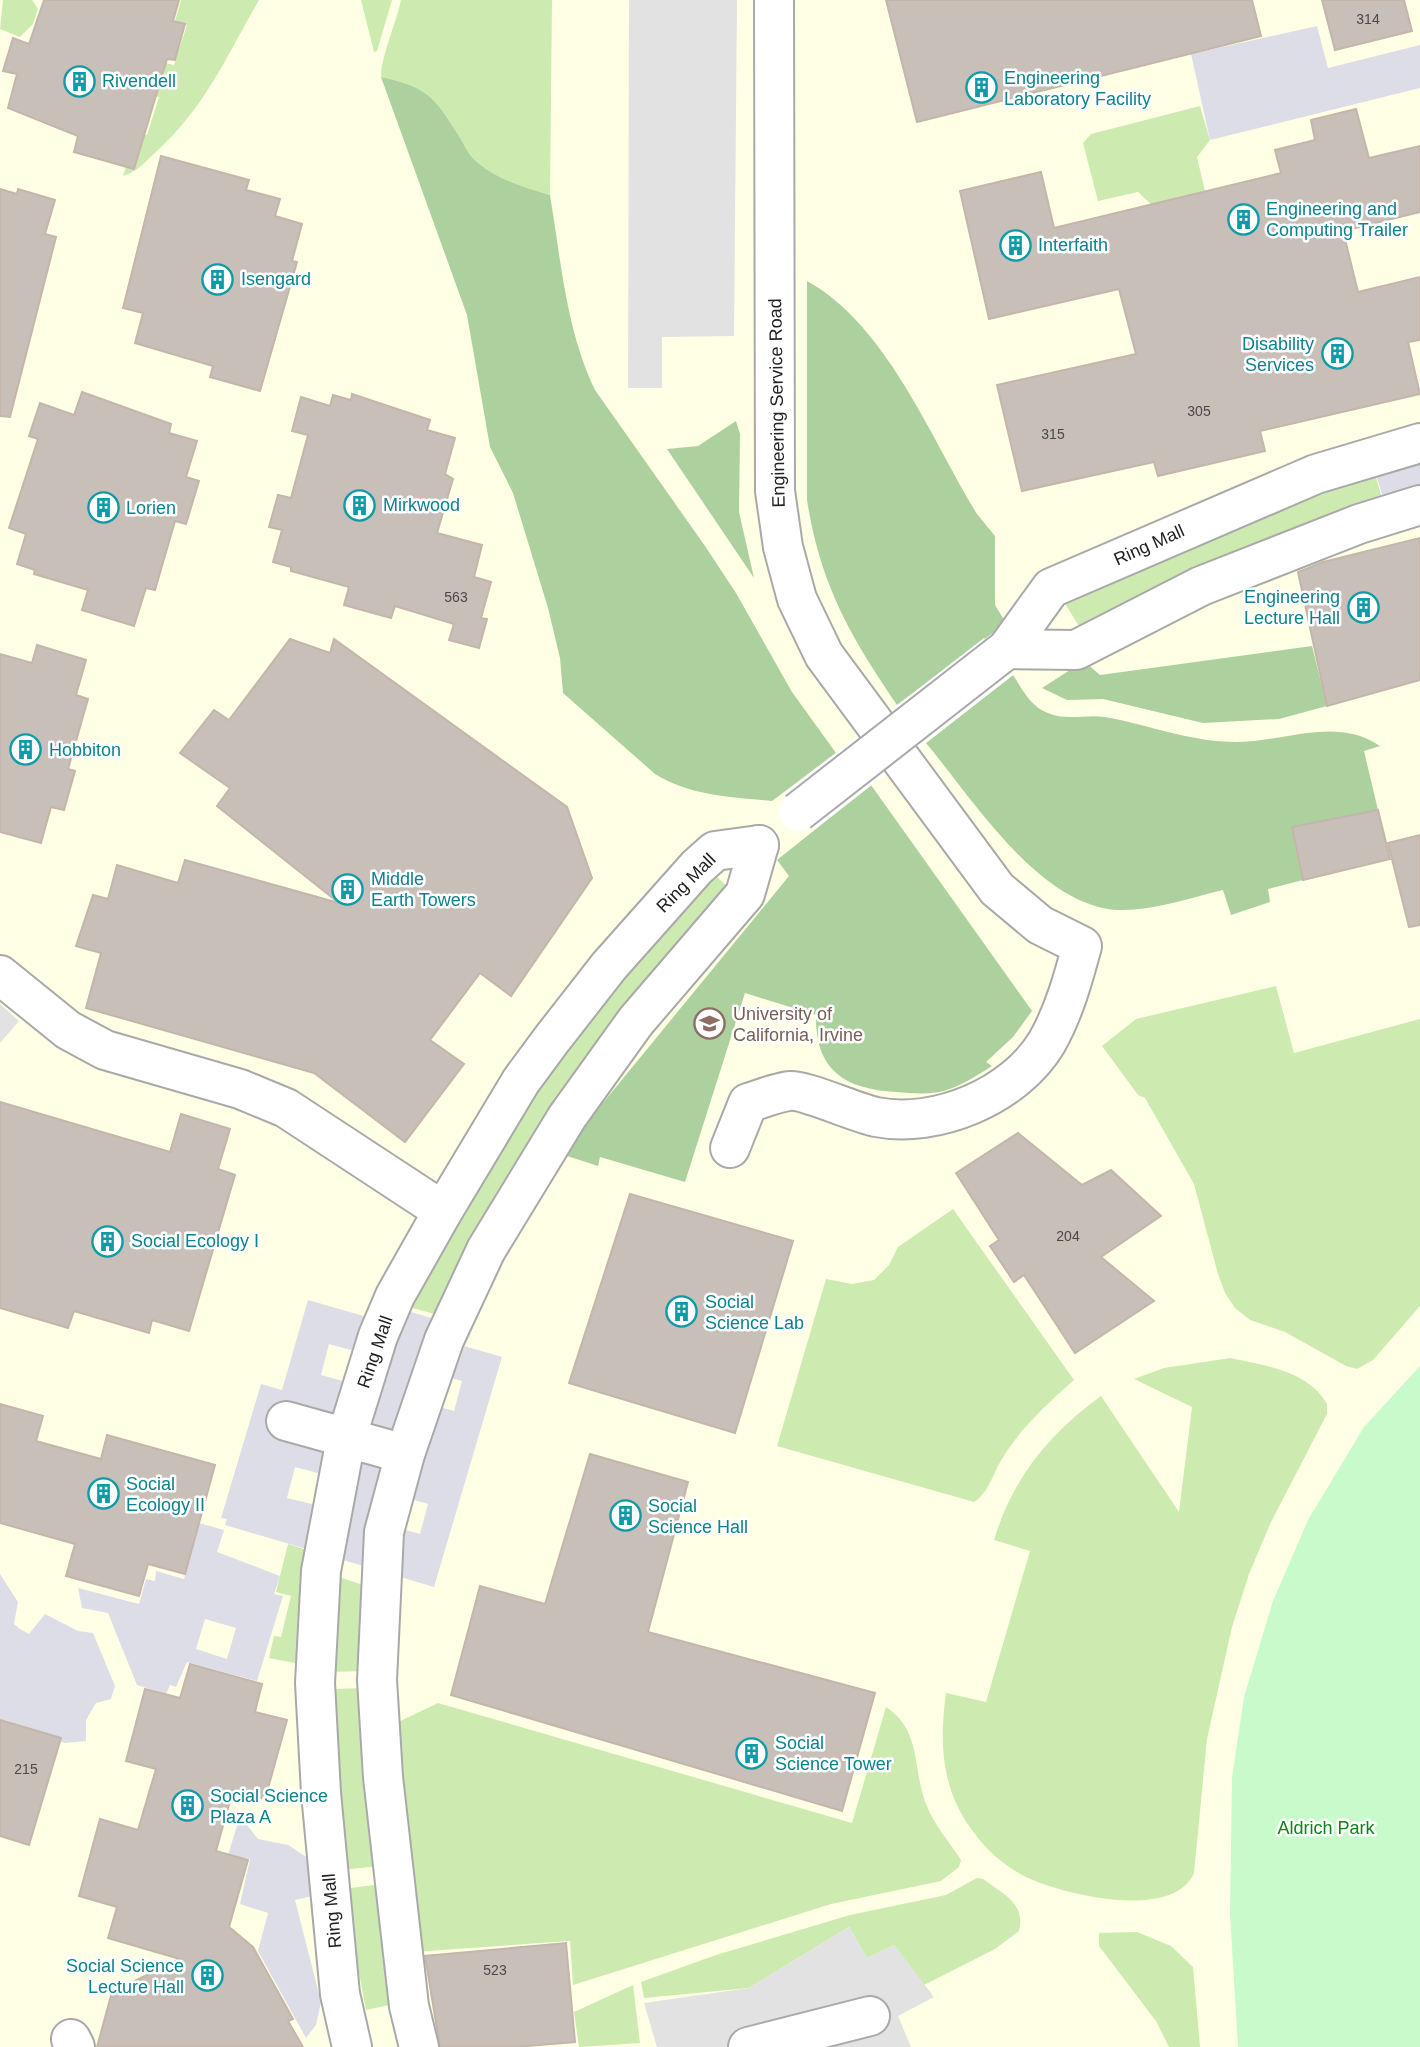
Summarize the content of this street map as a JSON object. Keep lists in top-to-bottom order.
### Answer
{
  "streets": {
    "street": ["Engineering Service Road", "Ring Mall"]
  },
  "parks": ["Aldrich Park"],
  "places": {
    "building": [
      "Rivendell",
      "Engineering Laboratory Facility",
      "Engineering and Computing Trailer",
      "Interfaith",
      "Isengard",
      "Disability Services",
      "Mirkwood",
      "Lorien",
      "Engineering Lecture Hall",
      "Hobbiton",
      "Middle Earth Towers",
      "Social Ecology I",
      "Social Science Lab",
      "Social Ecology II",
      "Social Science Hall",
      "Social Science Tower",
      "Social Science Plaza A",
      "Social Science Lecture Hall"
    ],
    "school or university": ["University of California, Irvine"]
  },
  "house_numbers": [
    "314",
    "305",
    "315",
    "563",
    "204",
    "215",
    "523"
  ]
}
